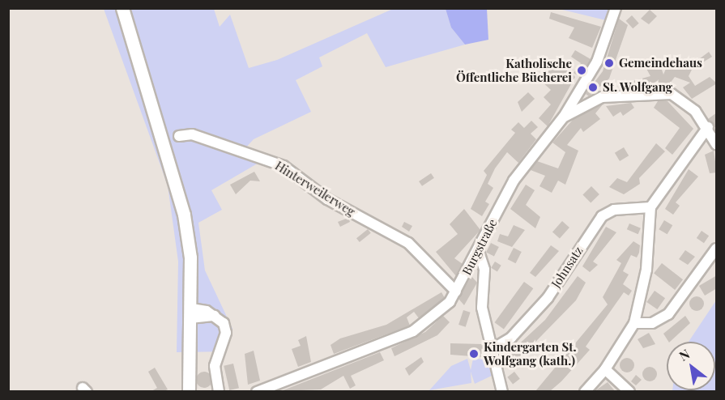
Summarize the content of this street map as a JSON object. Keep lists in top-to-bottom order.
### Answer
{
  "streets": {
    "street": ["Hinterweilerweg", "Burgstraße", "Johnsatz"]
  },
  "crossings": [
    ["Hinterweilerweg", "Burgstraße"]
  ],
  "places": [
    "Gemeindehaus",
    "Katholische Öffentliche Bücherei",
    "St. Wolfgang",
    "Kindergarten St. Wolfgang (kath.)"
  ],
  "north": "top left"
}
